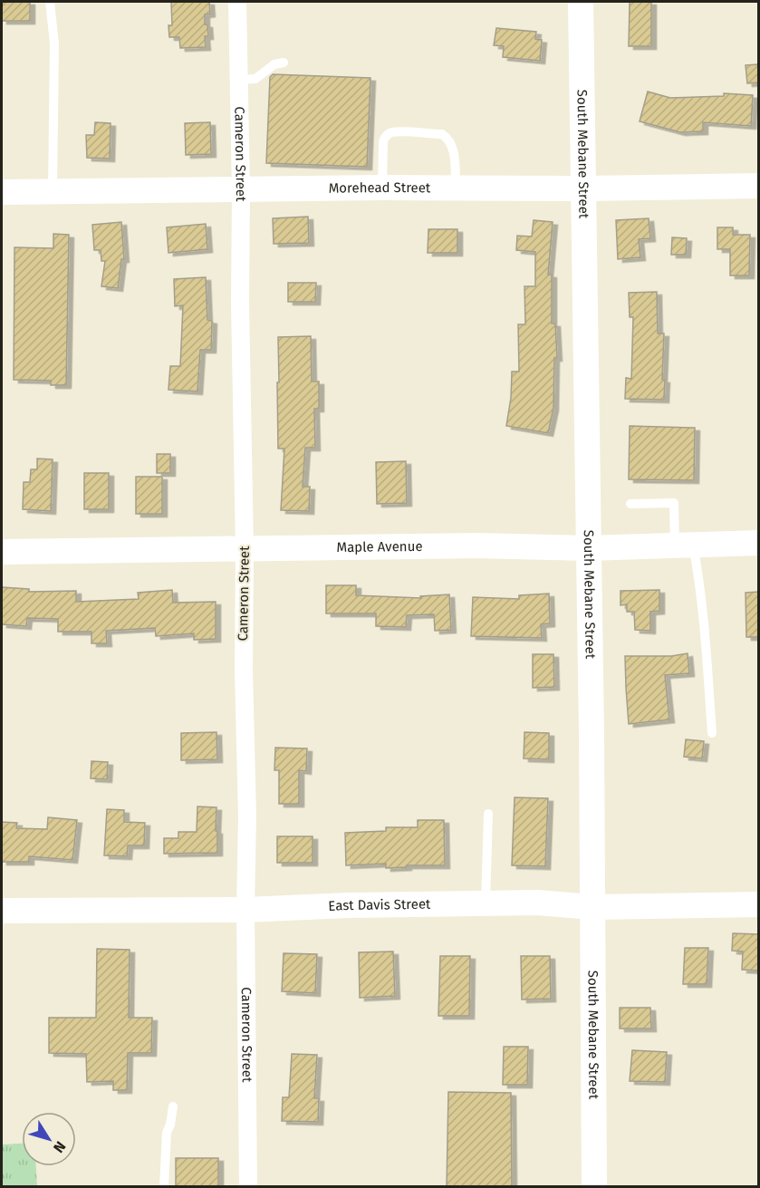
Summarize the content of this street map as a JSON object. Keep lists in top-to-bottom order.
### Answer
{
  "streets": {
    "street": [
      "Cameron Street",
      "South Mebane Street",
      "Morehead Street",
      "Maple Avenue",
      "East Davis Street"
    ]
  },
  "crossings": [
    ["Cameron Street", "Morehead Street"],
    ["Cameron Street", "Maple Avenue"],
    ["Cameron Street", "East Davis Street"],
    ["South Mebane Street", "Morehead Street"],
    ["South Mebane Street", "Maple Avenue"],
    ["South Mebane Street", "East Davis Street"]
  ],
  "north": "bottom right"
}
